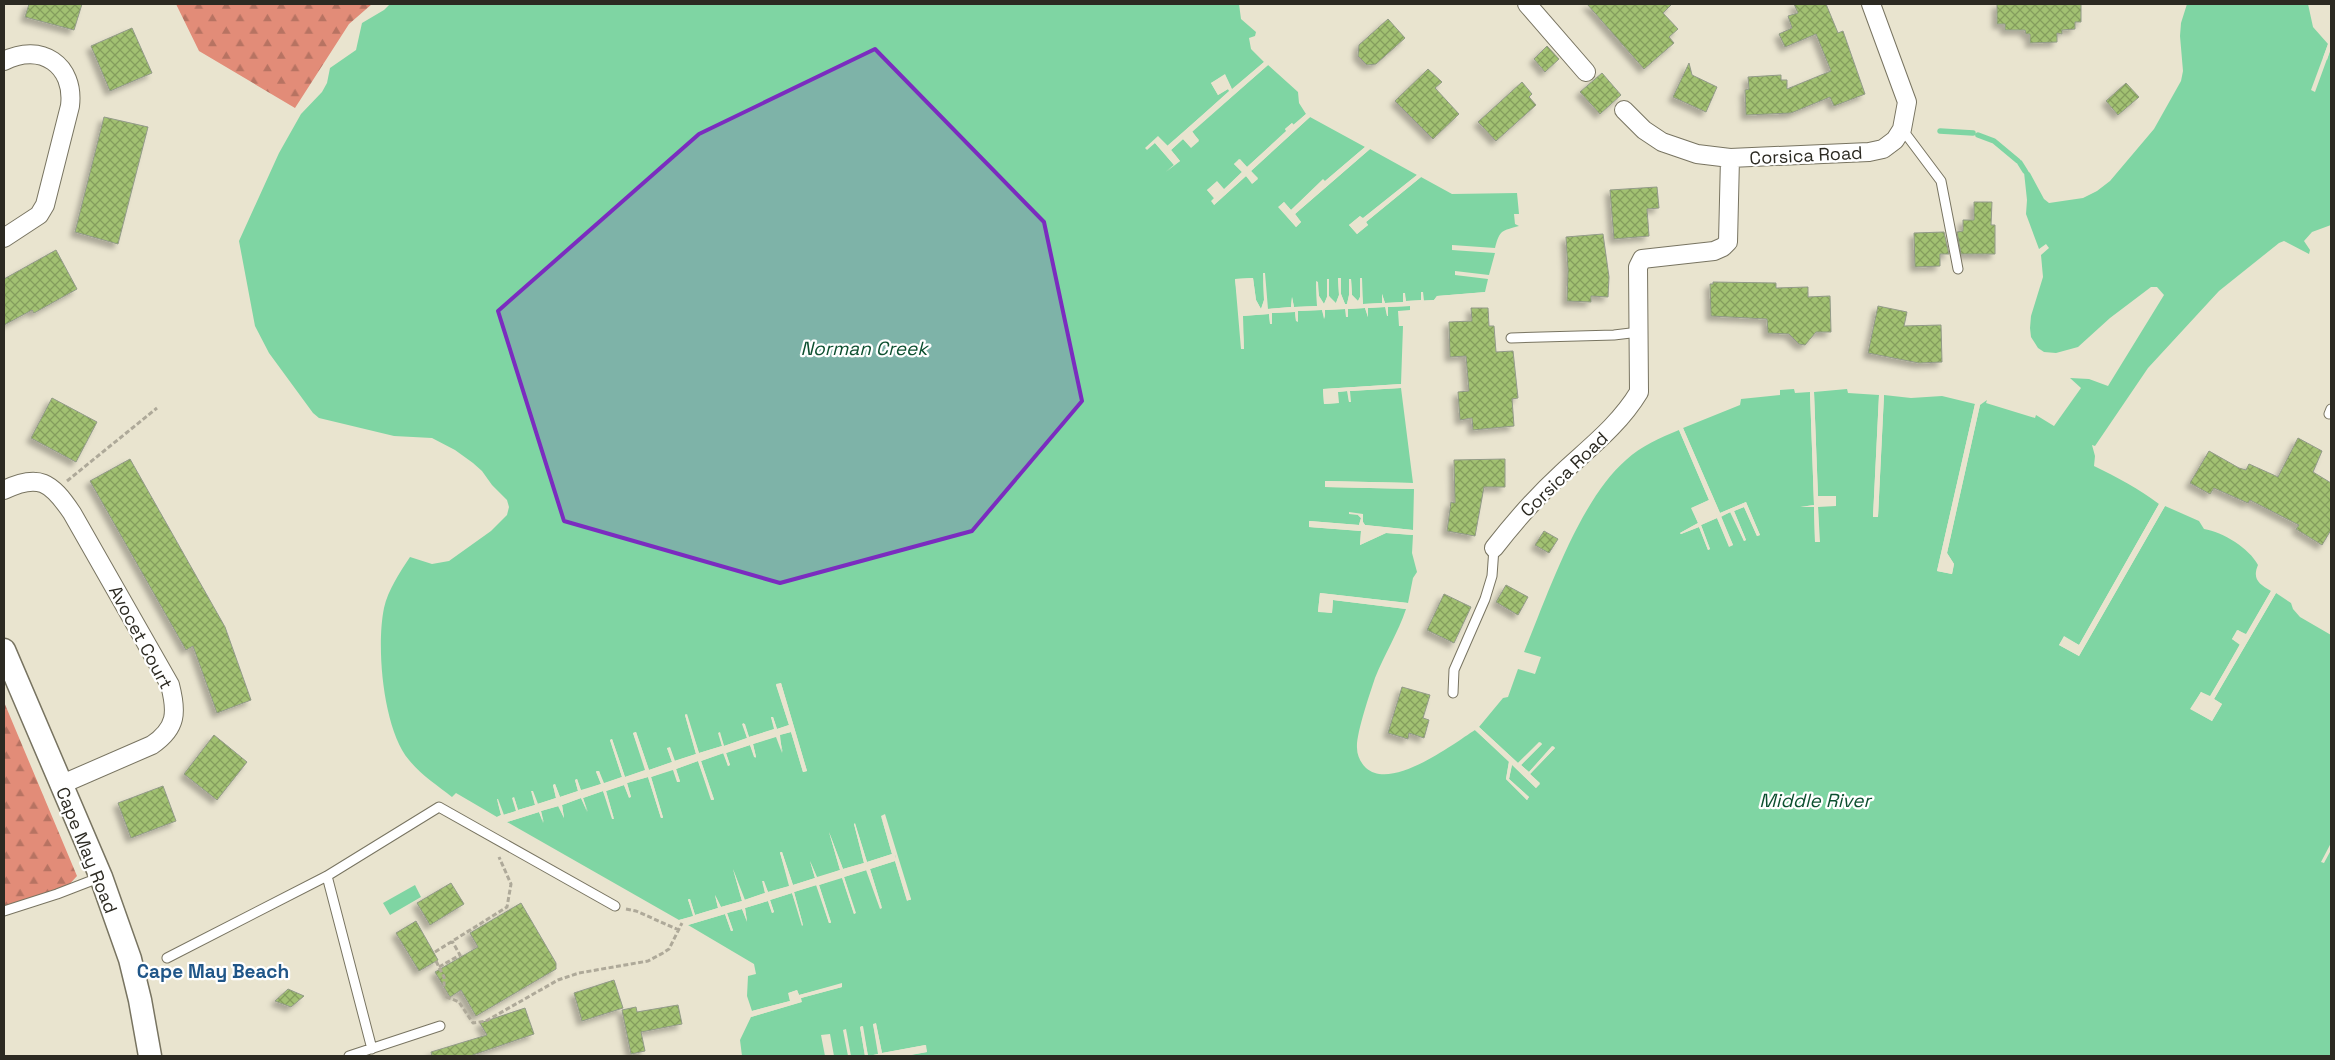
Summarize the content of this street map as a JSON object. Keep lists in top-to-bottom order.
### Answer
{
  "streets": {
    "street": ["Corsica Road", "Avocet Court", "Cape May Road"]
  },
  "crossings": [
    ["Avocet Court", "Cape May Road"]
  ],
  "districts": ["Cape May Beach"],
  "water": ["Norman Creek", "Middle River"]
}
